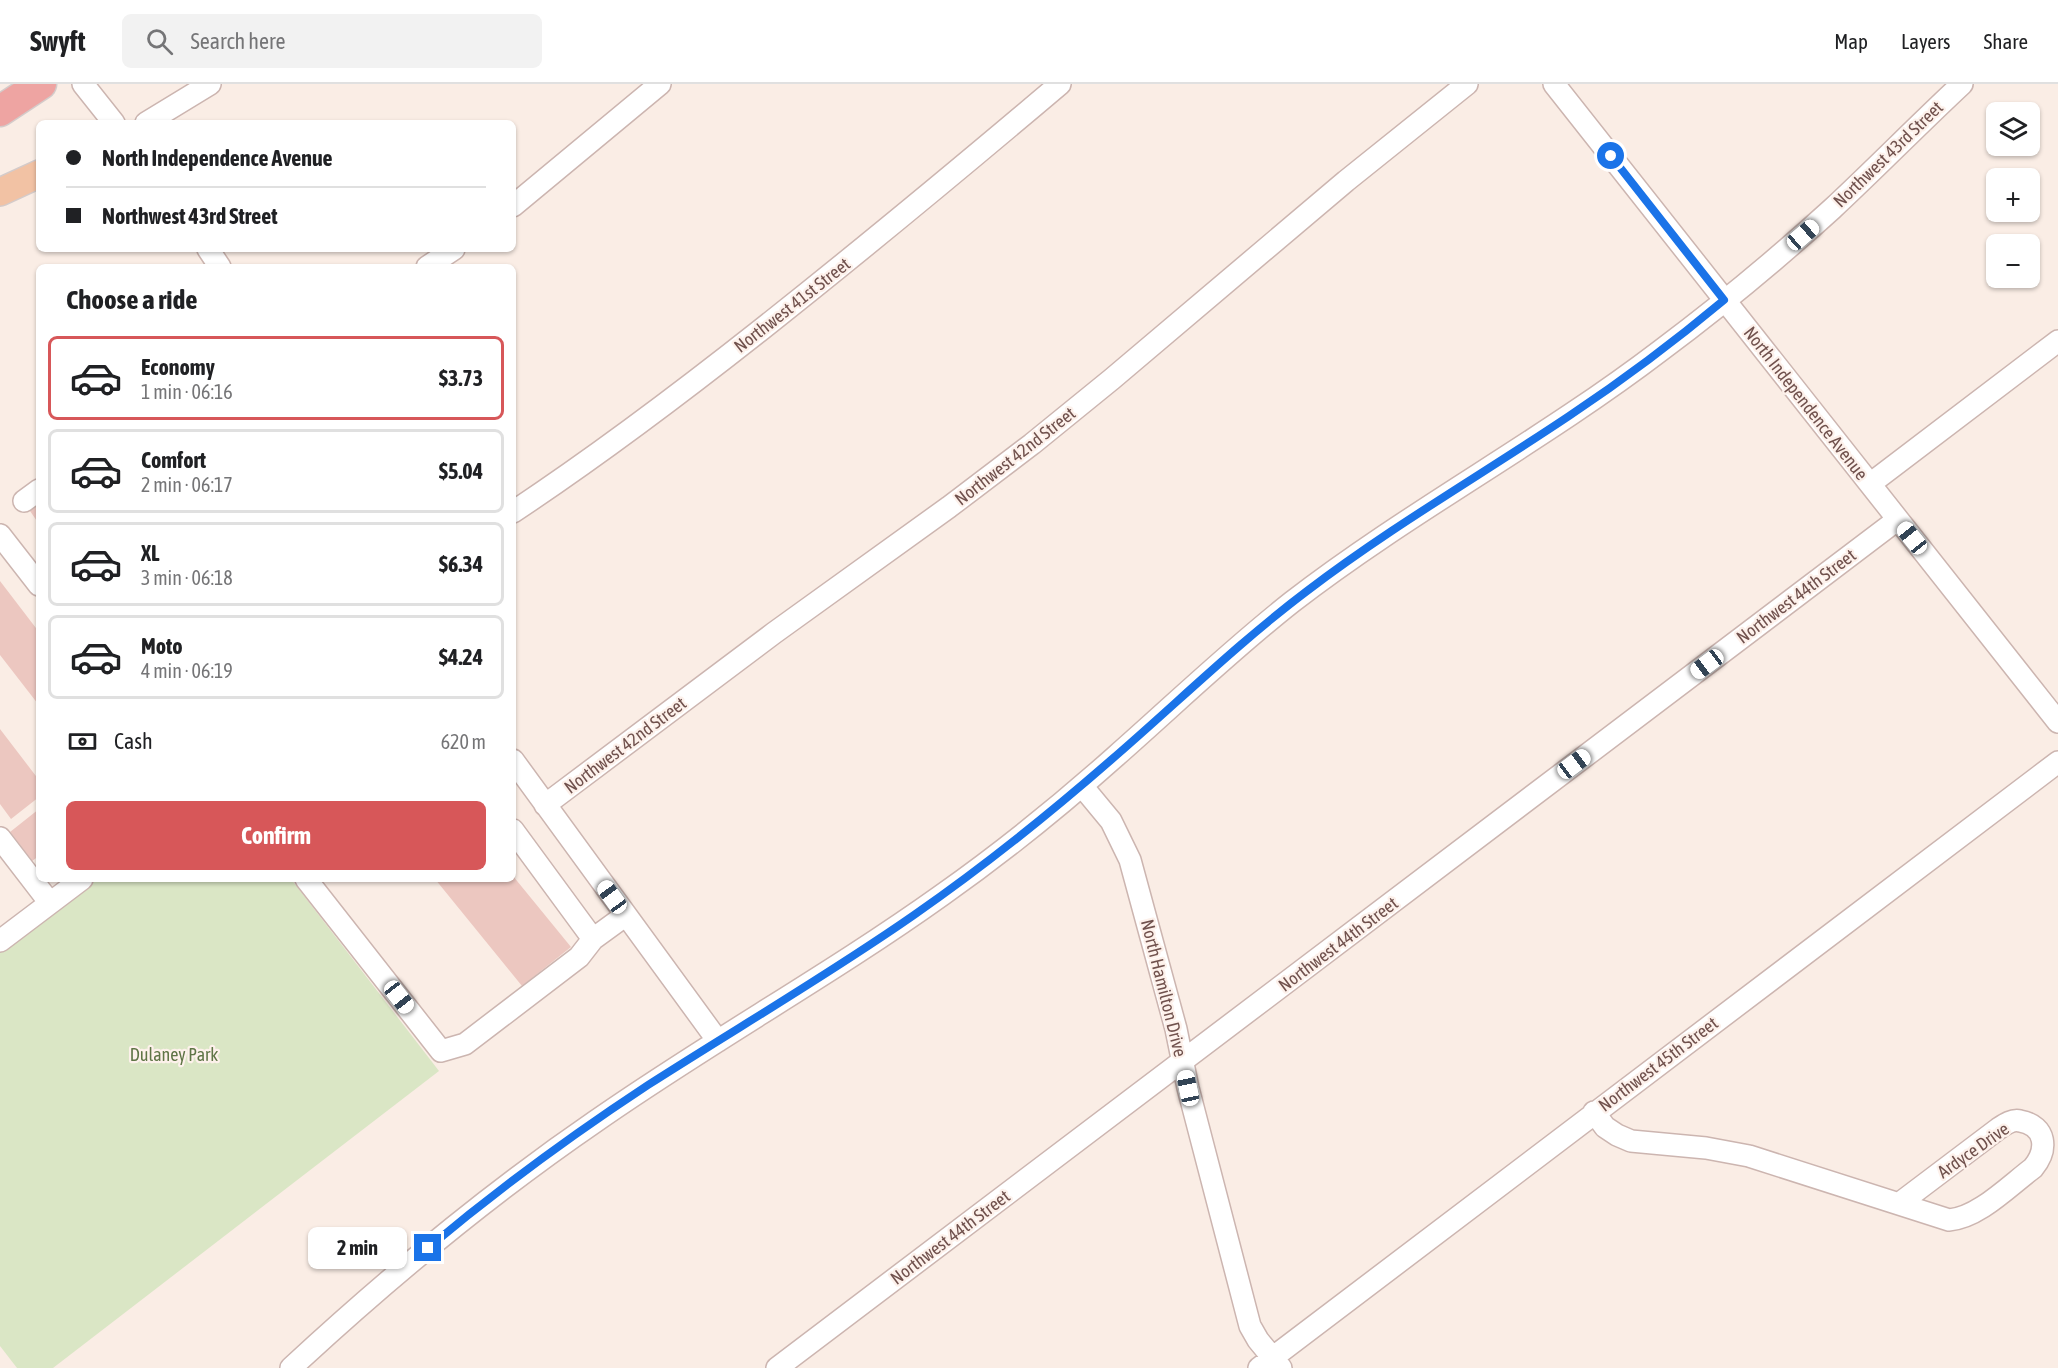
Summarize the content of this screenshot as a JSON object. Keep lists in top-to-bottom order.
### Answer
{
  "streets": {
    "street": [
      "Northwest 43rd Street",
      "Northwest 41st Street",
      "North Independence Avenue",
      "Northwest 42nd Street",
      "Northwest 44th Street",
      "North Hamilton Drive",
      "Northwest 45th Street",
      "Ardyce Drive"
    ]
  },
  "crossings": [
    ["Northwest 43rd Street", "North Independence Avenue"],
    ["Northwest 43rd Street", "North Hamilton Drive"],
    ["North Independence Avenue", "Northwest 44th Street"],
    ["Northwest 44th Street", "North Hamilton Drive"],
    ["North Hamilton Drive", "Northwest 45th Street"],
    ["Northwest 45th Street", "Ardyce Drive"]
  ],
  "parks": ["Dulaney Park"],
  "page": {
    "header": "Swyft",
    "search": "Search here",
    "nav": ["Map", "Layers", "Share"],
    "map_buttons": ["+", "−"],
    "banner": ["North Independence Avenue", "Northwest 43rd Street"],
    "heading": "Choose a ride",
    "list": [
      {
        "name": "Economy",
        "note": "1 min · 06:16",
        "value": "$3.73"
      },
      {
        "name": "Comfort",
        "note": "2 min · 06:17",
        "value": "$5.04"
      },
      {
        "name": "XL",
        "note": "3 min · 06:18",
        "value": "$6.34"
      },
      {
        "name": "Moto",
        "note": "4 min · 06:19",
        "value": "$4.24"
      }
    ],
    "pay": ["Cash", "620 m"],
    "buttons": "Confirm",
    "bubble": "2 min"
  }
}
